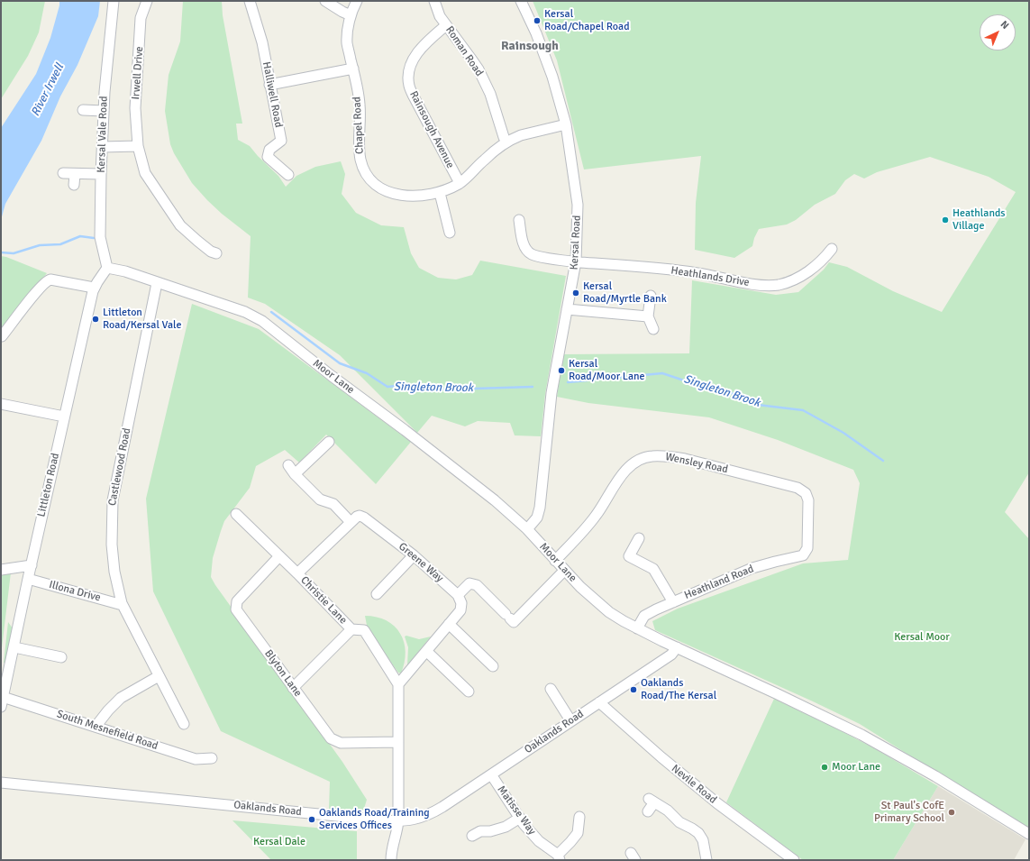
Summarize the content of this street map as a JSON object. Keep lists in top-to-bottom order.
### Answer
{
  "streets": {
    "street": [
      "Roman Road",
      "Irwell Drive",
      "Halliwell Road",
      "Chapel Road",
      "Rainsough Avenue",
      "Kersal Vale Road",
      "Kersal Road",
      "Heathlands Drive",
      "Moor Lane",
      "Wensley Road",
      "Castlewood Road",
      "Littleton Road",
      "Greene Way",
      "Heathland Road",
      "Illona Drive",
      "Christie Lane",
      "Blyton Lane",
      "South Mesnefield Road",
      "Oaklands Road",
      "Nevile Road",
      "Matisse Way"
    ]
  },
  "crossings": [
    ["Roman Road", "Chapel Road"],
    ["Roman Road", "Rainsough Avenue"],
    ["Chapel Road", "Rainsough Avenue"],
    ["Chapel Road", "Kersal Road"],
    ["Kersal Vale Road", "Moor Lane"],
    ["Kersal Vale Road", "Littleton Road"],
    ["Kersal Road", "Heathlands Drive"],
    ["Kersal Road", "Moor Lane"],
    ["Moor Lane", "Wensley Road"],
    ["Moor Lane", "Castlewood Road"],
    ["Moor Lane", "Littleton Road"],
    ["Moor Lane", "Heathland Road"],
    ["Moor Lane", "Oaklands Road"],
    ["Wensley Road", "Heathland Road"],
    ["Castlewood Road", "Illona Drive"],
    ["Littleton Road", "Illona Drive"],
    ["Littleton Road", "South Mesnefield Road"],
    ["Christie Lane", "Blyton Lane"],
    ["Oaklands Road", "Nevile Road"],
    ["Oaklands Road", "Matisse Way"]
  ],
  "districts": ["Rainsough"],
  "water": ["River Irwell", "Singleton Brook"],
  "parks": ["Kersal Moor", "Kersal Dale"],
  "places": [
    "Kersal Road/Chapel Road",
    "Heathlands Village",
    "Kersal Road/Myrtle Bank",
    "Littleton Road/Kersal Vale",
    "Kersal Road/Moor Lane",
    "Oaklands Road/The Kersal",
    "Moor Lane",
    "St Paul's CofE Primary School",
    "Oaklands Road/Training Services Offices"
  ],
  "north": "top right"
}
